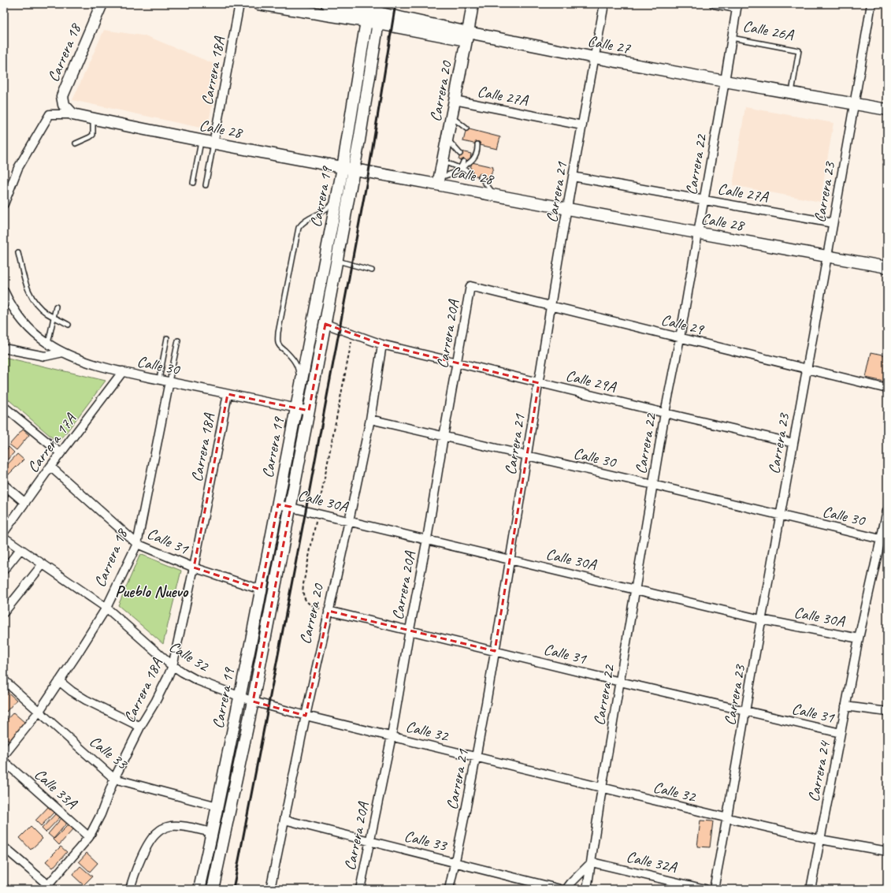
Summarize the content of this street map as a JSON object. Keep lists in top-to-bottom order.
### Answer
{
  "streets": {
    "main road": [
      "Calle 27",
      "Carrera 18",
      "Carrera 20",
      "Calle 28",
      "Carrera 19"
    ],
    "street": [
      "Calle 26A",
      "Carrera 18A",
      "Calle 27A",
      "Carrera 22",
      "Carrera 21",
      "Carrera 23",
      "Calle 29",
      "Carrera 20A",
      "Calle 30",
      "Calle 29A",
      "Carrera 17A",
      "Calle 30A",
      "Calle 31",
      "Calle 32",
      "Calle 33",
      "Carrera 24",
      "Calle 33A",
      "Calle 32A"
    ]
  },
  "crossings": [
    ["Calle 26A", "Calle 27"],
    ["Calle 26A", "Carrera 22"],
    ["Calle 27", "Carrera 20"],
    ["Calle 27", "Carrera 22"],
    ["Calle 27", "Carrera 21"],
    ["Calle 27", "Carrera 23"],
    ["Calle 27", "Carrera 19"],
    ["Carrera 18", "Calle 28"],
    ["Carrera 18", "Calle 30"],
    ["Carrera 18", "Calle 31"],
    ["Carrera 18", "Calle 32"],
    ["Carrera 18", "Calle 33"],
    ["Carrera 18A", "Calle 28"],
    ["Carrera 18A", "Calle 30"],
    ["Carrera 18A", "Calle 31"],
    ["Carrera 18A", "Calle 32"],
    ["Carrera 18A", "Calle 33"],
    ["Carrera 18A", "Calle 33A"],
    ["Carrera 20", "Calle 27A"],
    ["Carrera 20", "Calle 28"],
    ["Carrera 20", "Calle 30"],
    ["Carrera 20", "Calle 29A"],
    ["Carrera 20", "Calle 30A"],
    ["Carrera 20", "Calle 31"],
    ["Carrera 20", "Calle 32"],
    ["Carrera 20", "Calle 33"],
    ["Calle 27A", "Carrera 22"],
    ["Calle 27A", "Carrera 21"],
    ["Calle 27A", "Carrera 23"],
    ["Calle 28", "Carrera 22"],
    ["Calle 28", "Carrera 21"],
    ["Calle 28", "Carrera 23"],
    ["Calle 28", "Carrera 19"],
    ["Carrera 22", "Calle 29"],
    ["Carrera 22", "Calle 30"],
    ["Carrera 22", "Calle 29A"],
    ["Carrera 22", "Calle 30A"],
    ["Carrera 22", "Calle 31"],
    ["Carrera 22", "Calle 32"],
    ["Carrera 22", "Calle 32A"],
    ["Carrera 21", "Calle 29"],
    ["Carrera 21", "Calle 30"],
    ["Carrera 21", "Calle 29A"],
    ["Carrera 21", "Calle 30A"],
    ["Carrera 21", "Calle 31"],
    ["Carrera 21", "Calle 32"],
    ["Carrera 21", "Calle 33"],
    ["Carrera 23", "Calle 29"],
    ["Carrera 23", "Calle 30"],
    ["Carrera 23", "Calle 29A"],
    ["Carrera 23", "Calle 30A"],
    ["Carrera 23", "Calle 31"],
    ["Carrera 23", "Calle 32"],
    ["Carrera 19", "Calle 30"],
    ["Carrera 19", "Calle 29A"],
    ["Carrera 19", "Calle 30A"],
    ["Carrera 19", "Calle 31"],
    ["Carrera 19", "Calle 32"],
    ["Carrera 19", "Calle 33"],
    ["Calle 29", "Carrera 20A"],
    ["Carrera 20A", "Calle 30"],
    ["Carrera 20A", "Calle 29A"],
    ["Carrera 20A", "Calle 30A"],
    ["Carrera 20A", "Calle 31"],
    ["Carrera 20A", "Calle 32"],
    ["Carrera 20A", "Calle 33"],
    ["Calle 30", "Carrera 17A"],
    ["Calle 30", "Carrera 24"],
    ["Carrera 17A", "Calle 31"],
    ["Calle 30A", "Carrera 24"],
    ["Calle 31", "Carrera 24"],
    ["Calle 32", "Carrera 24"]
  ],
  "districts": ["Pueblo Nuevo"]
}
